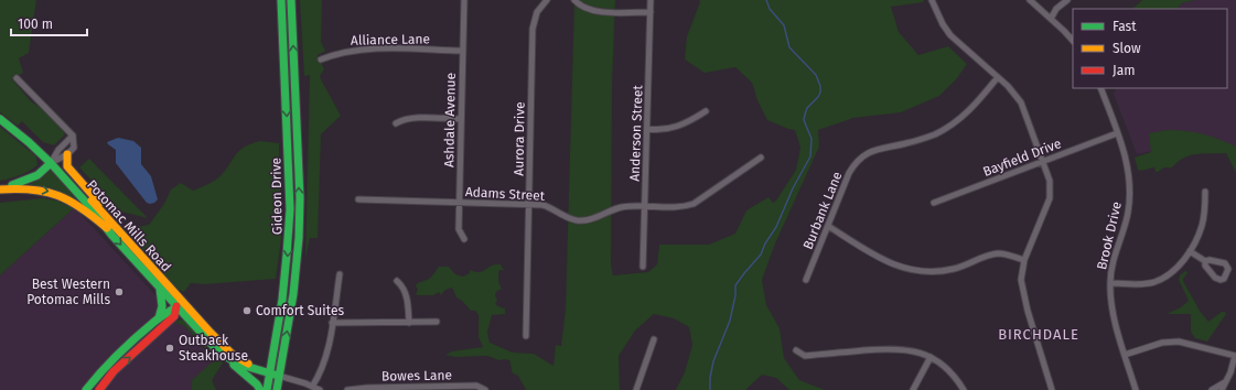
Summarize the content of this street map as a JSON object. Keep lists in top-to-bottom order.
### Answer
{
  "streets": {
    "main road": ["Gideon Drive", "Potomac Mills Road"],
    "street": [
      "Alliance Lane",
      "Ashdale Avenue",
      "Anderson Street",
      "Aurora Drive",
      "Bayfield Drive",
      "Adams Street",
      "Burbank Lane",
      "Brook Drive",
      "Bowes Lane"
    ]
  },
  "crossings": [
    ["Alliance Lane", "Ashdale Avenue"],
    ["Ashdale Avenue", "Adams Street"],
    ["Anderson Street", "Adams Street"],
    ["Aurora Drive", "Adams Street"],
    ["Bayfield Drive", "Brook Drive"]
  ],
  "districts": ["BIRCHDALE"],
  "places": ["Best Western Potomac Mills", "Comfort Suites", "Outback Steakhouse"],
  "legend": ["Fast", "Slow", "Jam"],
  "scale_bar": "100 m"
}
